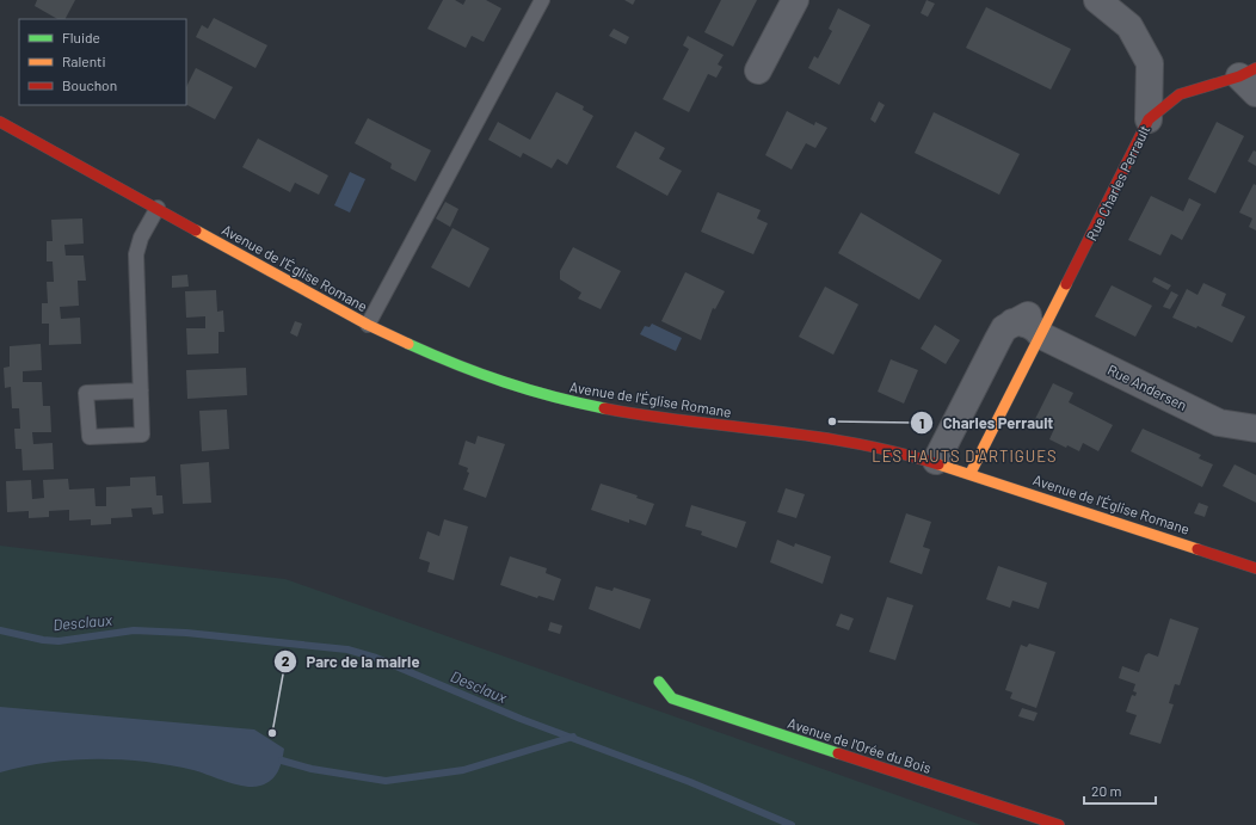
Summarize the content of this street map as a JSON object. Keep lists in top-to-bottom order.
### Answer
{
  "streets": {
    "street": [
      "Rue Charles Perrault",
      "Avenue de l'Église Romane",
      "Rue Andersen",
      "Avenue de l'Orée du Bois"
    ]
  },
  "crossings": [
    ["Rue Charles Perrault", "Avenue de l'Église Romane"],
    ["Rue Charles Perrault", "Rue Andersen"]
  ],
  "districts": ["LES HAUTS D'ARTIGUES"],
  "water": ["Desclaux"],
  "places": ["Charles Perrault", "Parc de la mairie"],
  "legend": ["Fluide", "Ralenti", "Bouchon"],
  "scale_bar": "20 m"
}
